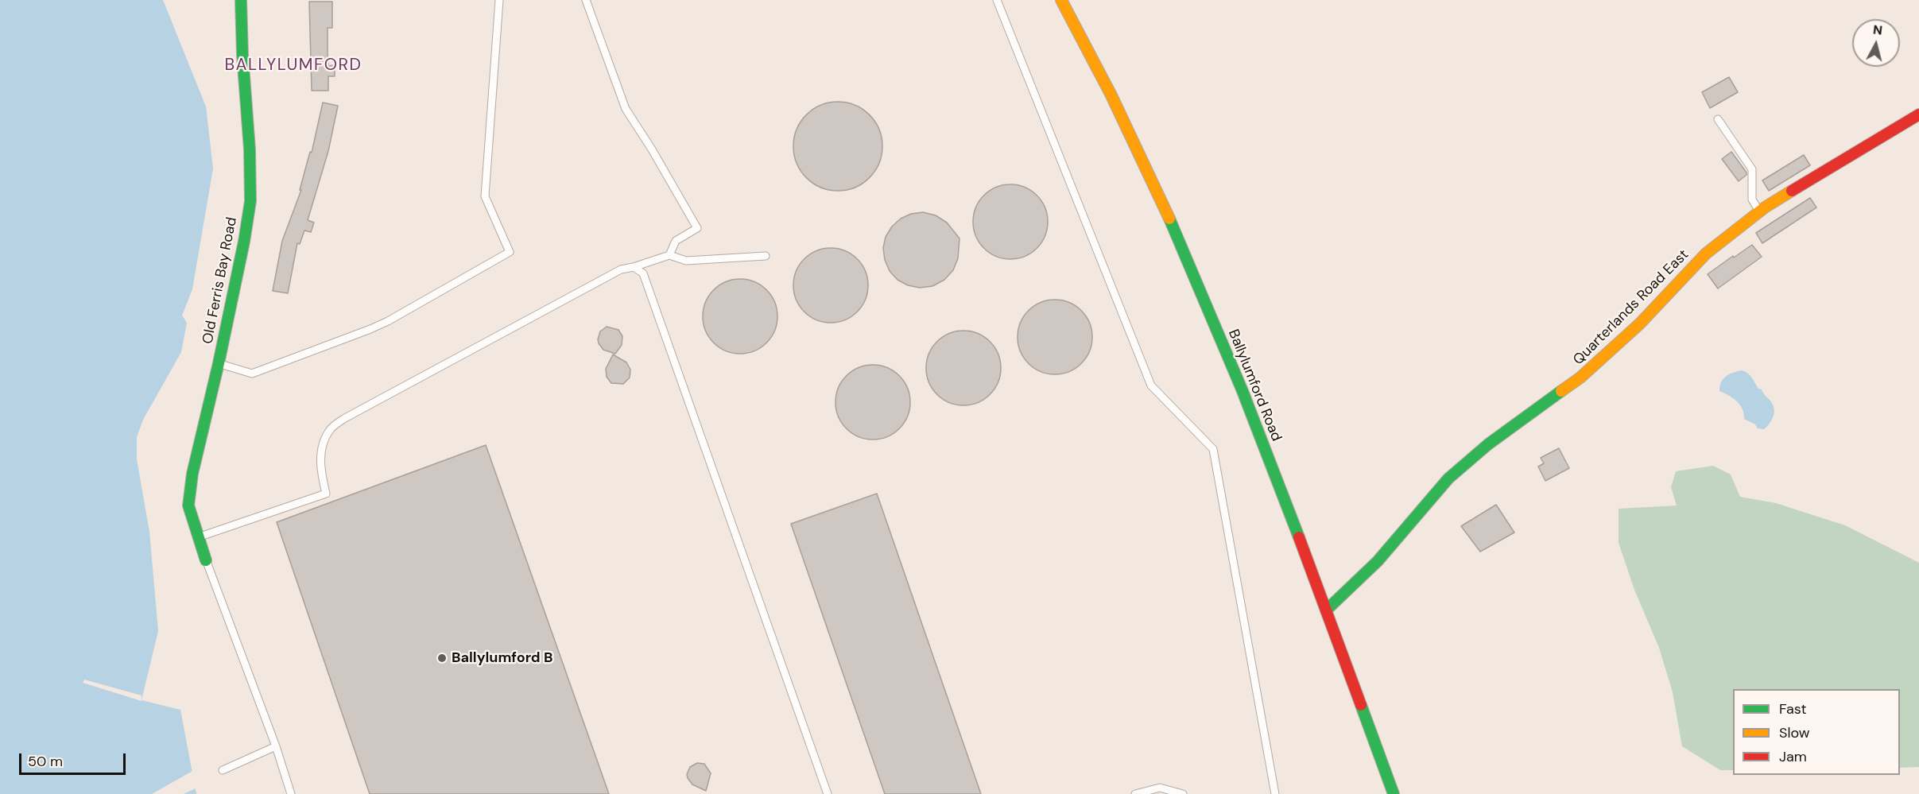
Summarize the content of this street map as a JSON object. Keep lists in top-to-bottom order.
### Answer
{
  "streets": {
    "street": ["Old Ferris Bay Road", "Quarterlands Road East", "Ballylumford Road"]
  },
  "crossings": [
    ["Quarterlands Road East", "Ballylumford Road"]
  ],
  "districts": ["BALLYLUMFORD"],
  "places": ["Ballylumford B"],
  "legend": ["Fast", "Slow", "Jam"],
  "scale_bar": "50 m",
  "north": "top"
}
